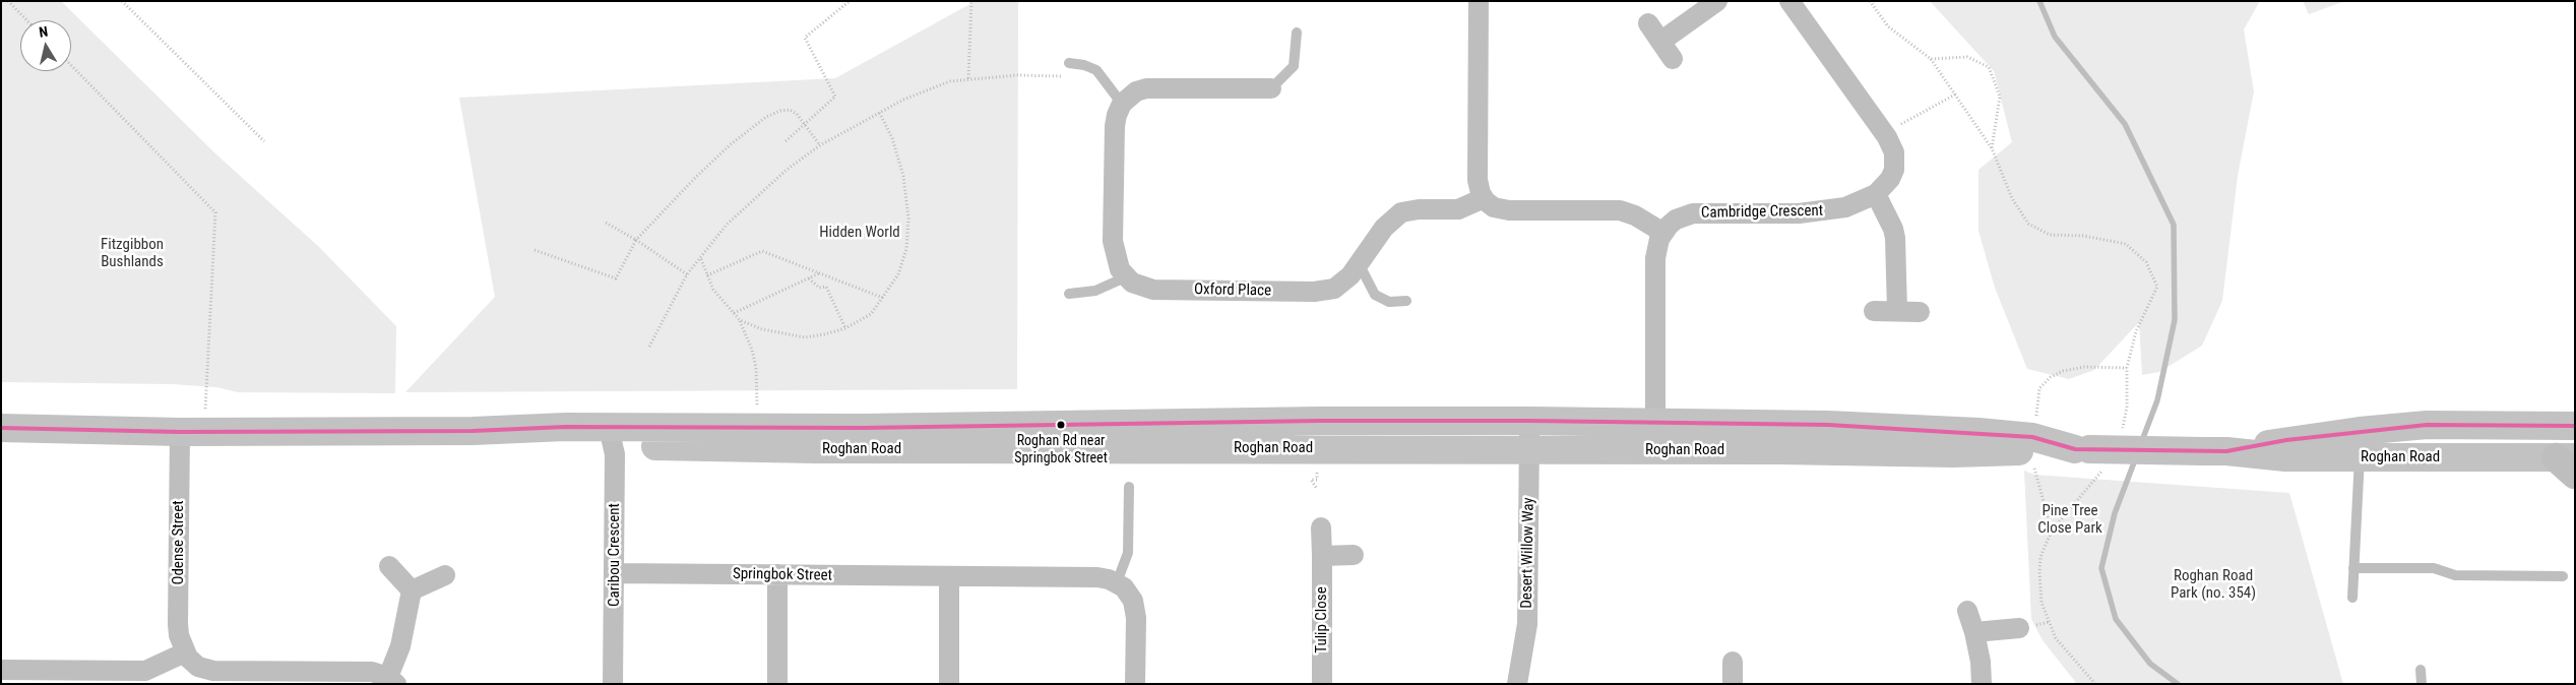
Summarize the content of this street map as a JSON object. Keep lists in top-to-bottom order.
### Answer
{
  "streets": {
    "main road": ["Roghan Road"],
    "street": [
      "Cambridge Crescent",
      "Oxford Place",
      "Odense Street",
      "Desert Willow Way",
      "Caribou Crescent",
      "Springbok Street",
      "Tulip Close"
    ]
  },
  "crossings": [
    ["Roghan Road", "Odense Street"],
    ["Roghan Road", "Desert Willow Way"],
    ["Roghan Road", "Caribou Crescent"],
    ["Caribou Crescent", "Springbok Street"]
  ],
  "parks": [
    "Hidden World",
    "Fitzgibbon Bushlands",
    "Pine Tree Close Park",
    "Roghan Road Park (no. 354)"
  ],
  "places": ["Roghan Rd near Springbok Street"],
  "north": "top"
}
